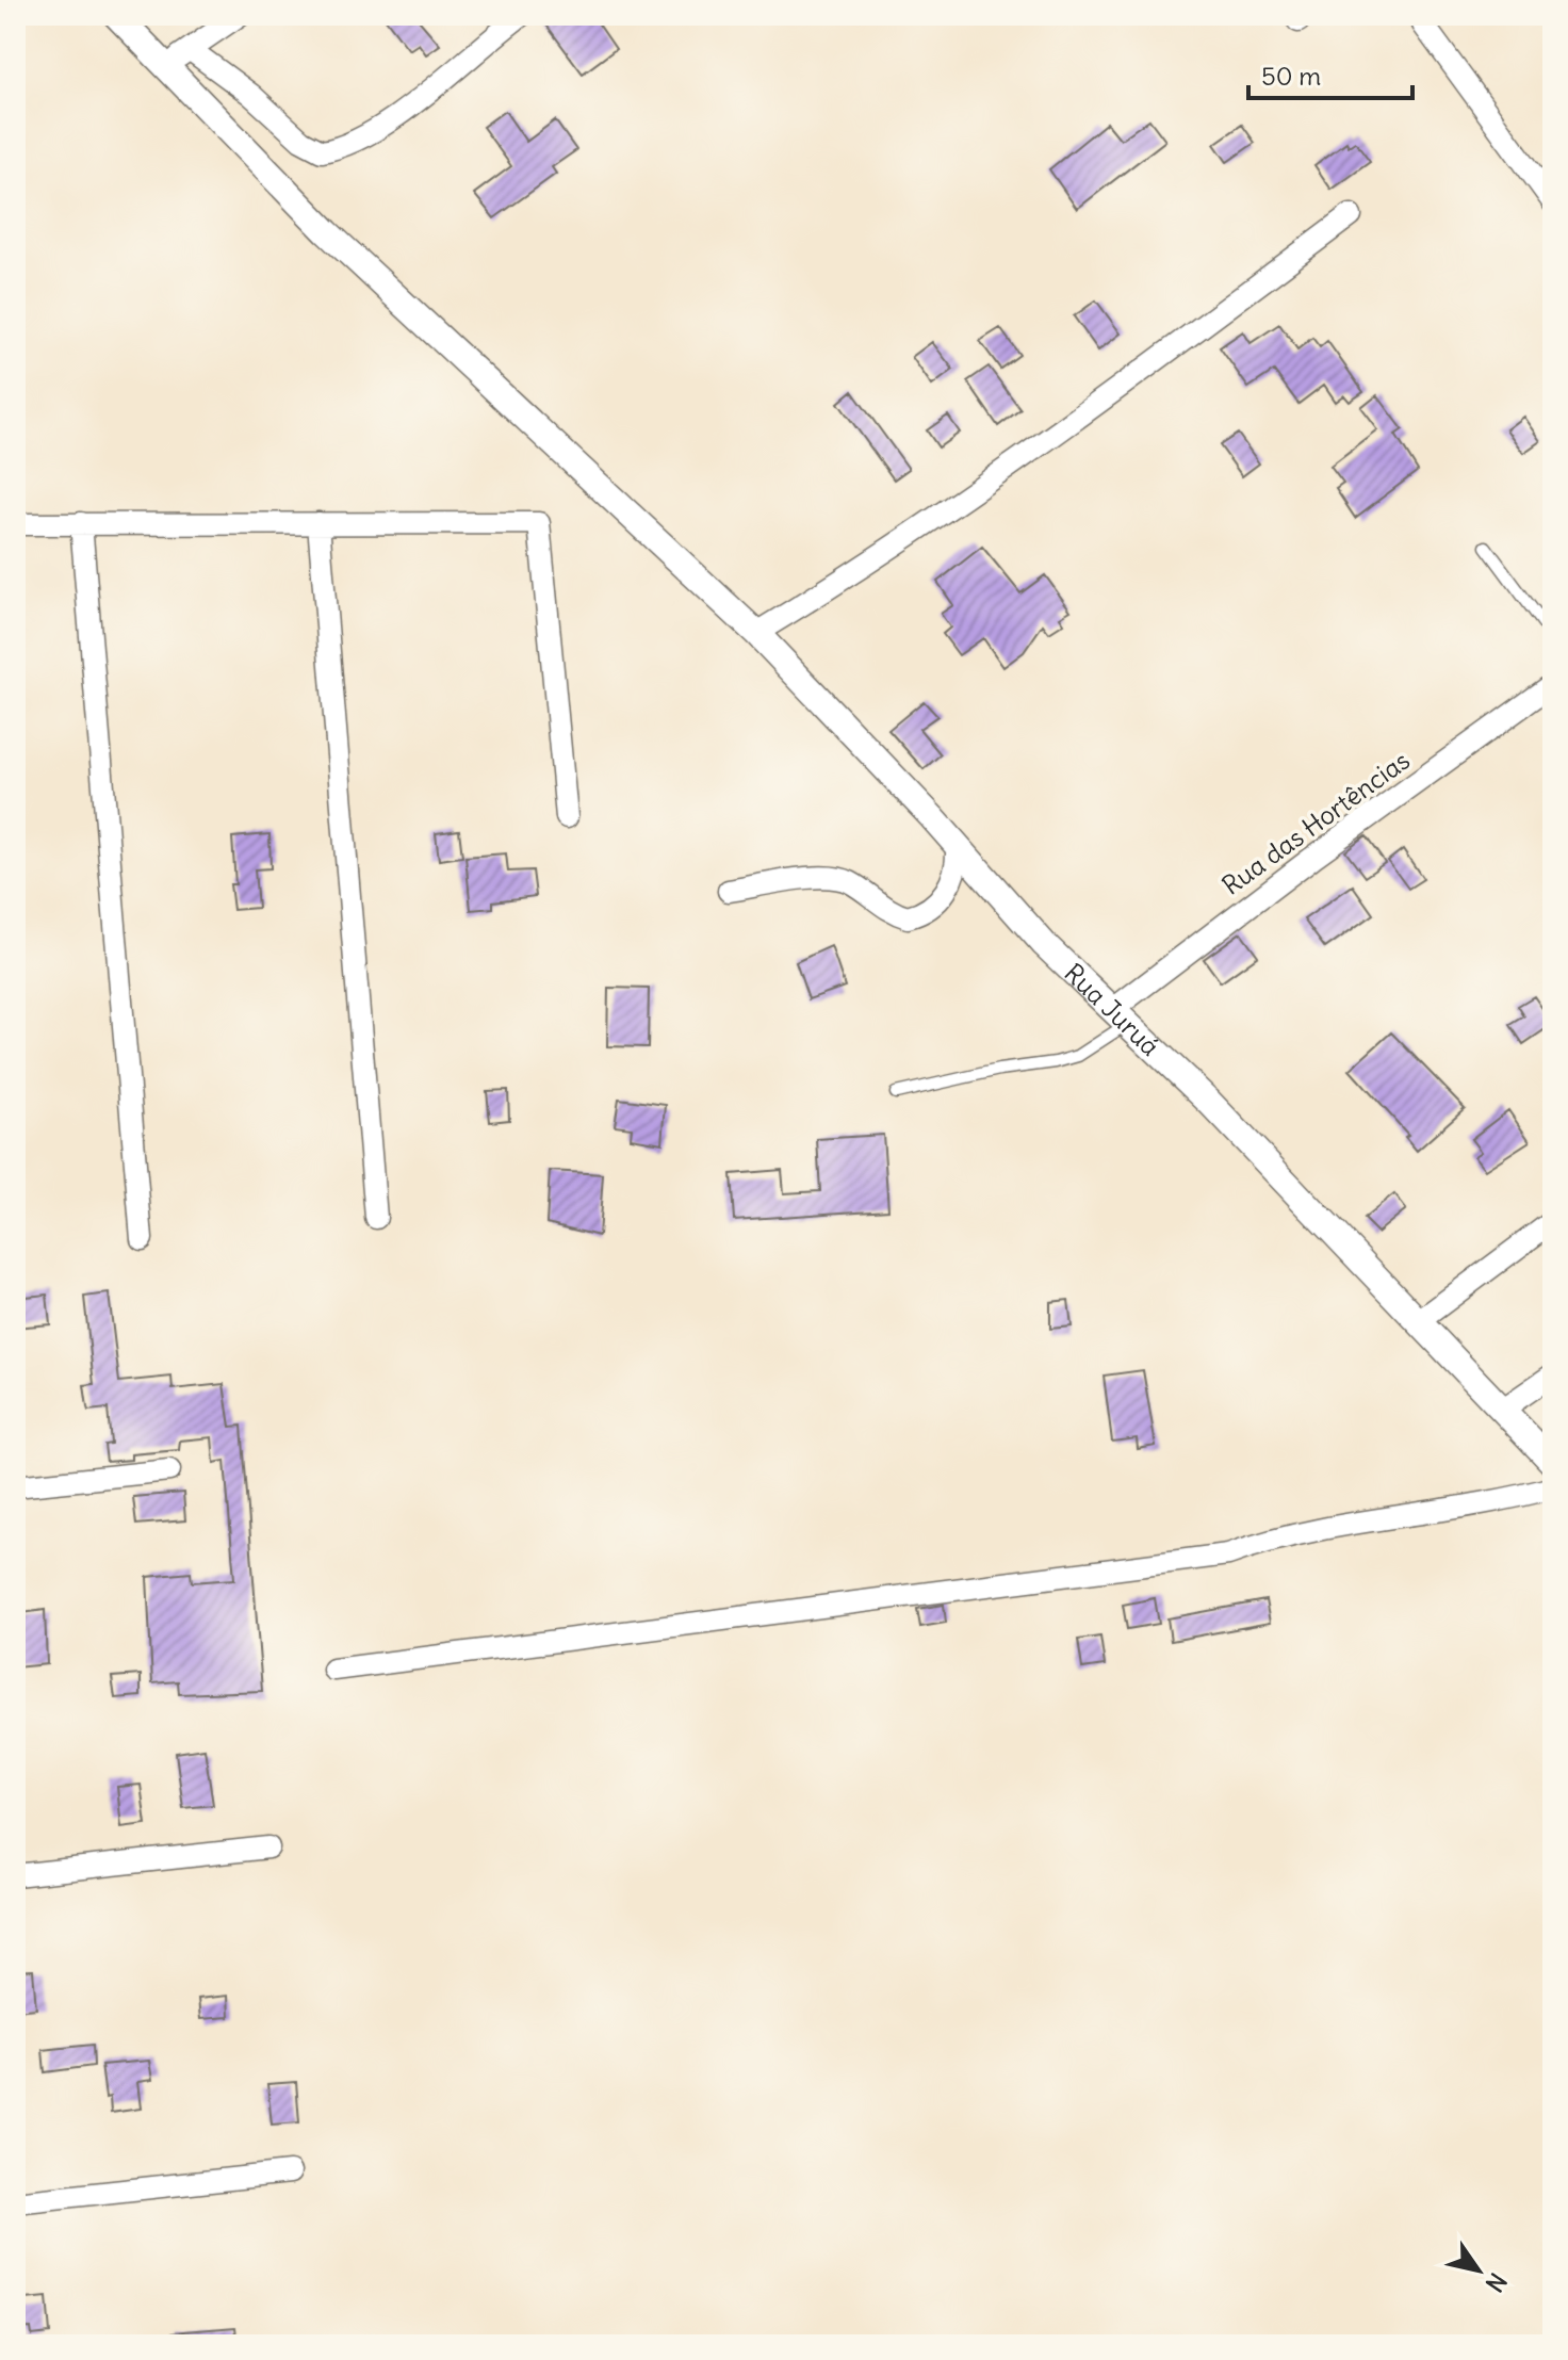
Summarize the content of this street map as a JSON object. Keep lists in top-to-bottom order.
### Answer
{
  "streets": {
    "street": ["Rua das Hortências", "Rua Juruá"]
  },
  "crossings": [
    ["Rua das Hortências", "Rua Juruá"]
  ],
  "scale_bar": "50 m",
  "north": "bottom right"
}
